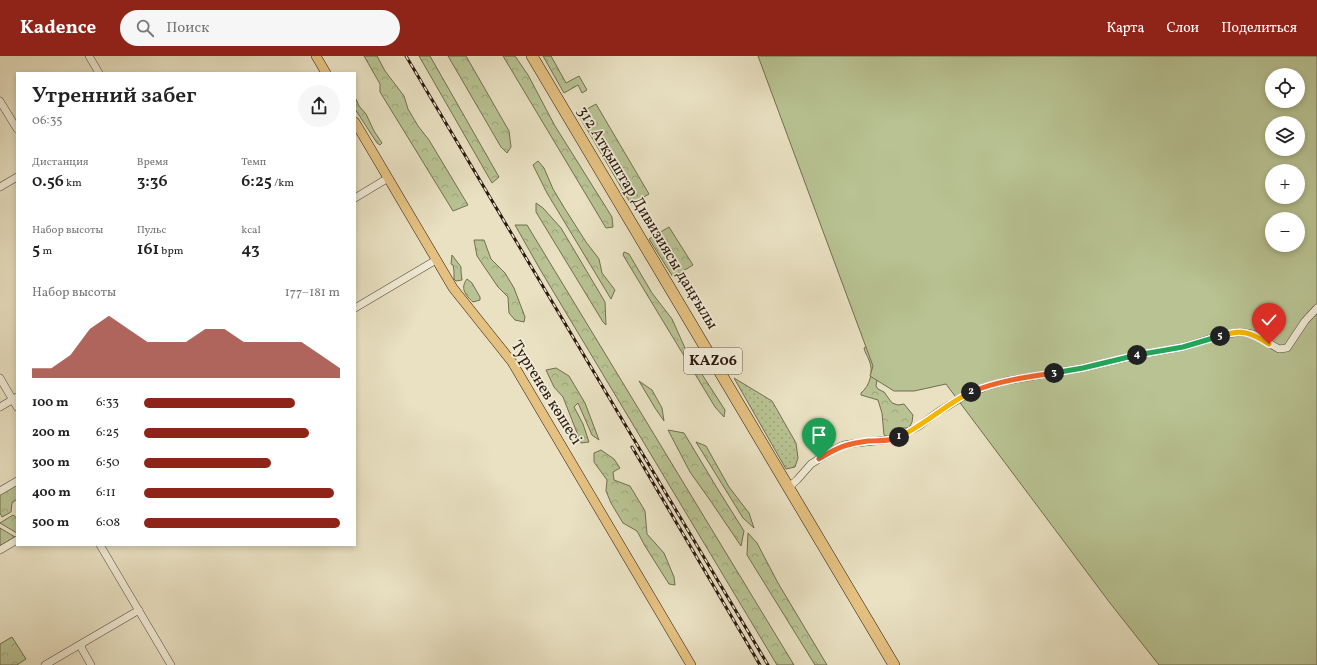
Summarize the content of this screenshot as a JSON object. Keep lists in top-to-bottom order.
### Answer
{
  "streets": {
    "highway": ["312 Атқыштар Дивизиясы даңғылы", "KАZ06"],
    "main road": ["Тургенев көшесі"]
  },
  "page": {
    "header": "Kadence",
    "search": "Поиск",
    "nav": ["Карта", "Слои", "Поделиться"],
    "map_buttons": ["+", "−"],
    "heading": ["Утренний забег", "06:35"],
    "stats": [
      ["Дистанция", "0.56 km"],
      ["Время", "3:36"],
      ["Темп", "6:25 /km"],
      ["Набор высоты", "5 m"],
      ["Пульс", "161 bpm"],
      ["kcal", "43"]
    ],
    "chart": ["Набор высоты", "177–181 m"],
    "pins": [
      "5",
      "4",
      "3",
      "2",
      "1"
    ],
    "list": [
      {
        "name": "100 m",
        "note": "6:33"
      },
      {
        "name": "200 m",
        "note": "6:25"
      },
      {
        "name": "300 m",
        "note": "6:50"
      },
      {
        "name": "400 m",
        "note": "6:11"
      },
      {
        "name": "500 m",
        "note": "6:08"
      }
    ]
  }
}
